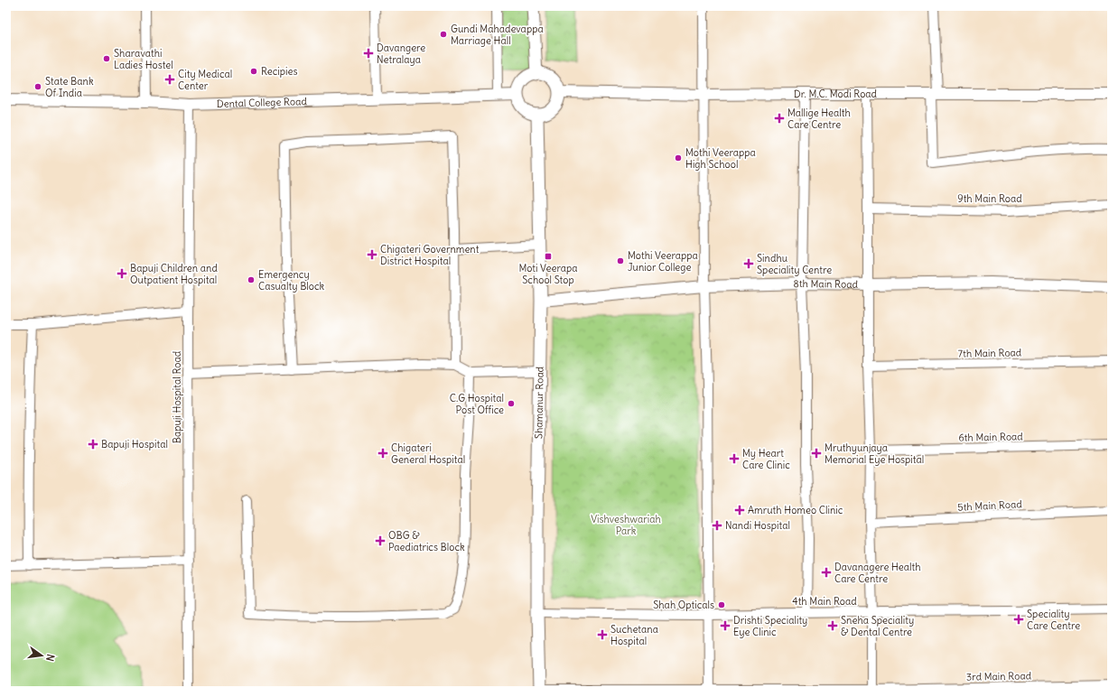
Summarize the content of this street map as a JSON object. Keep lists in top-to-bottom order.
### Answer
{
  "streets": {
    "main road": ["Shamanur Road"],
    "street": [
      "Dr. M.C. Modi Road",
      "Dental College Road",
      "9th Main Road",
      "8th Main Road",
      "7th Main Road",
      "Bapuji Hospital Road",
      "6th Main Road",
      "5th Main Road",
      "4th Main Road",
      "3rd Main Road"
    ]
  },
  "crossings": [
    ["Dr. M.C. Modi Road", "Dental College Road"],
    ["Dr. M.C. Modi Road", "Shamanur Road"],
    ["Dental College Road", "Bapuji Hospital Road"],
    ["Dental College Road", "Shamanur Road"],
    ["8th Main Road", "Shamanur Road"],
    ["Shamanur Road", "4th Main Road"],
    ["Shamanur Road", "3rd Main Road"]
  ],
  "parks": ["Vishveshwariah Park"],
  "places": {
    "other": [
      "Gundi Mahadevappa Marriage Hall",
      "Sharavathi Ladies Hostel",
      "Recipies",
      "State Bank Of India",
      "Mothi Veerappa High School",
      "Mothi Veerappa Junior College",
      "Emergency Casualty Block",
      "C.G Hospital Post Office",
      "Shah Opticals"
    ],
    "health": [
      "Davangere Netralaya",
      "City Medical Center",
      "Mallige Health Care Centre",
      "Chigateri Government District Hospital",
      "Sindhu Speciality Centre",
      "Bapuji Children and Outpatient Hospital",
      "Bapuji Hospital",
      "Chigateri General Hospital",
      "Mruthyunjaya Memorial Eye Hospital",
      "My Heart Care Clinic",
      "Amruth Homeo Clinic",
      "Nandi Hospital",
      "OBG & Paediatrics Block",
      "Davanagere Health Care Centre",
      "Speciality Care Centre",
      "Drishti Speciality Eye Clinic",
      "Sneha Speciality & Dental Centre",
      "Suchetana Hospital"
    ],
    "transit": ["Moti Veerapa School Stop"]
  },
  "north": "right"
}
